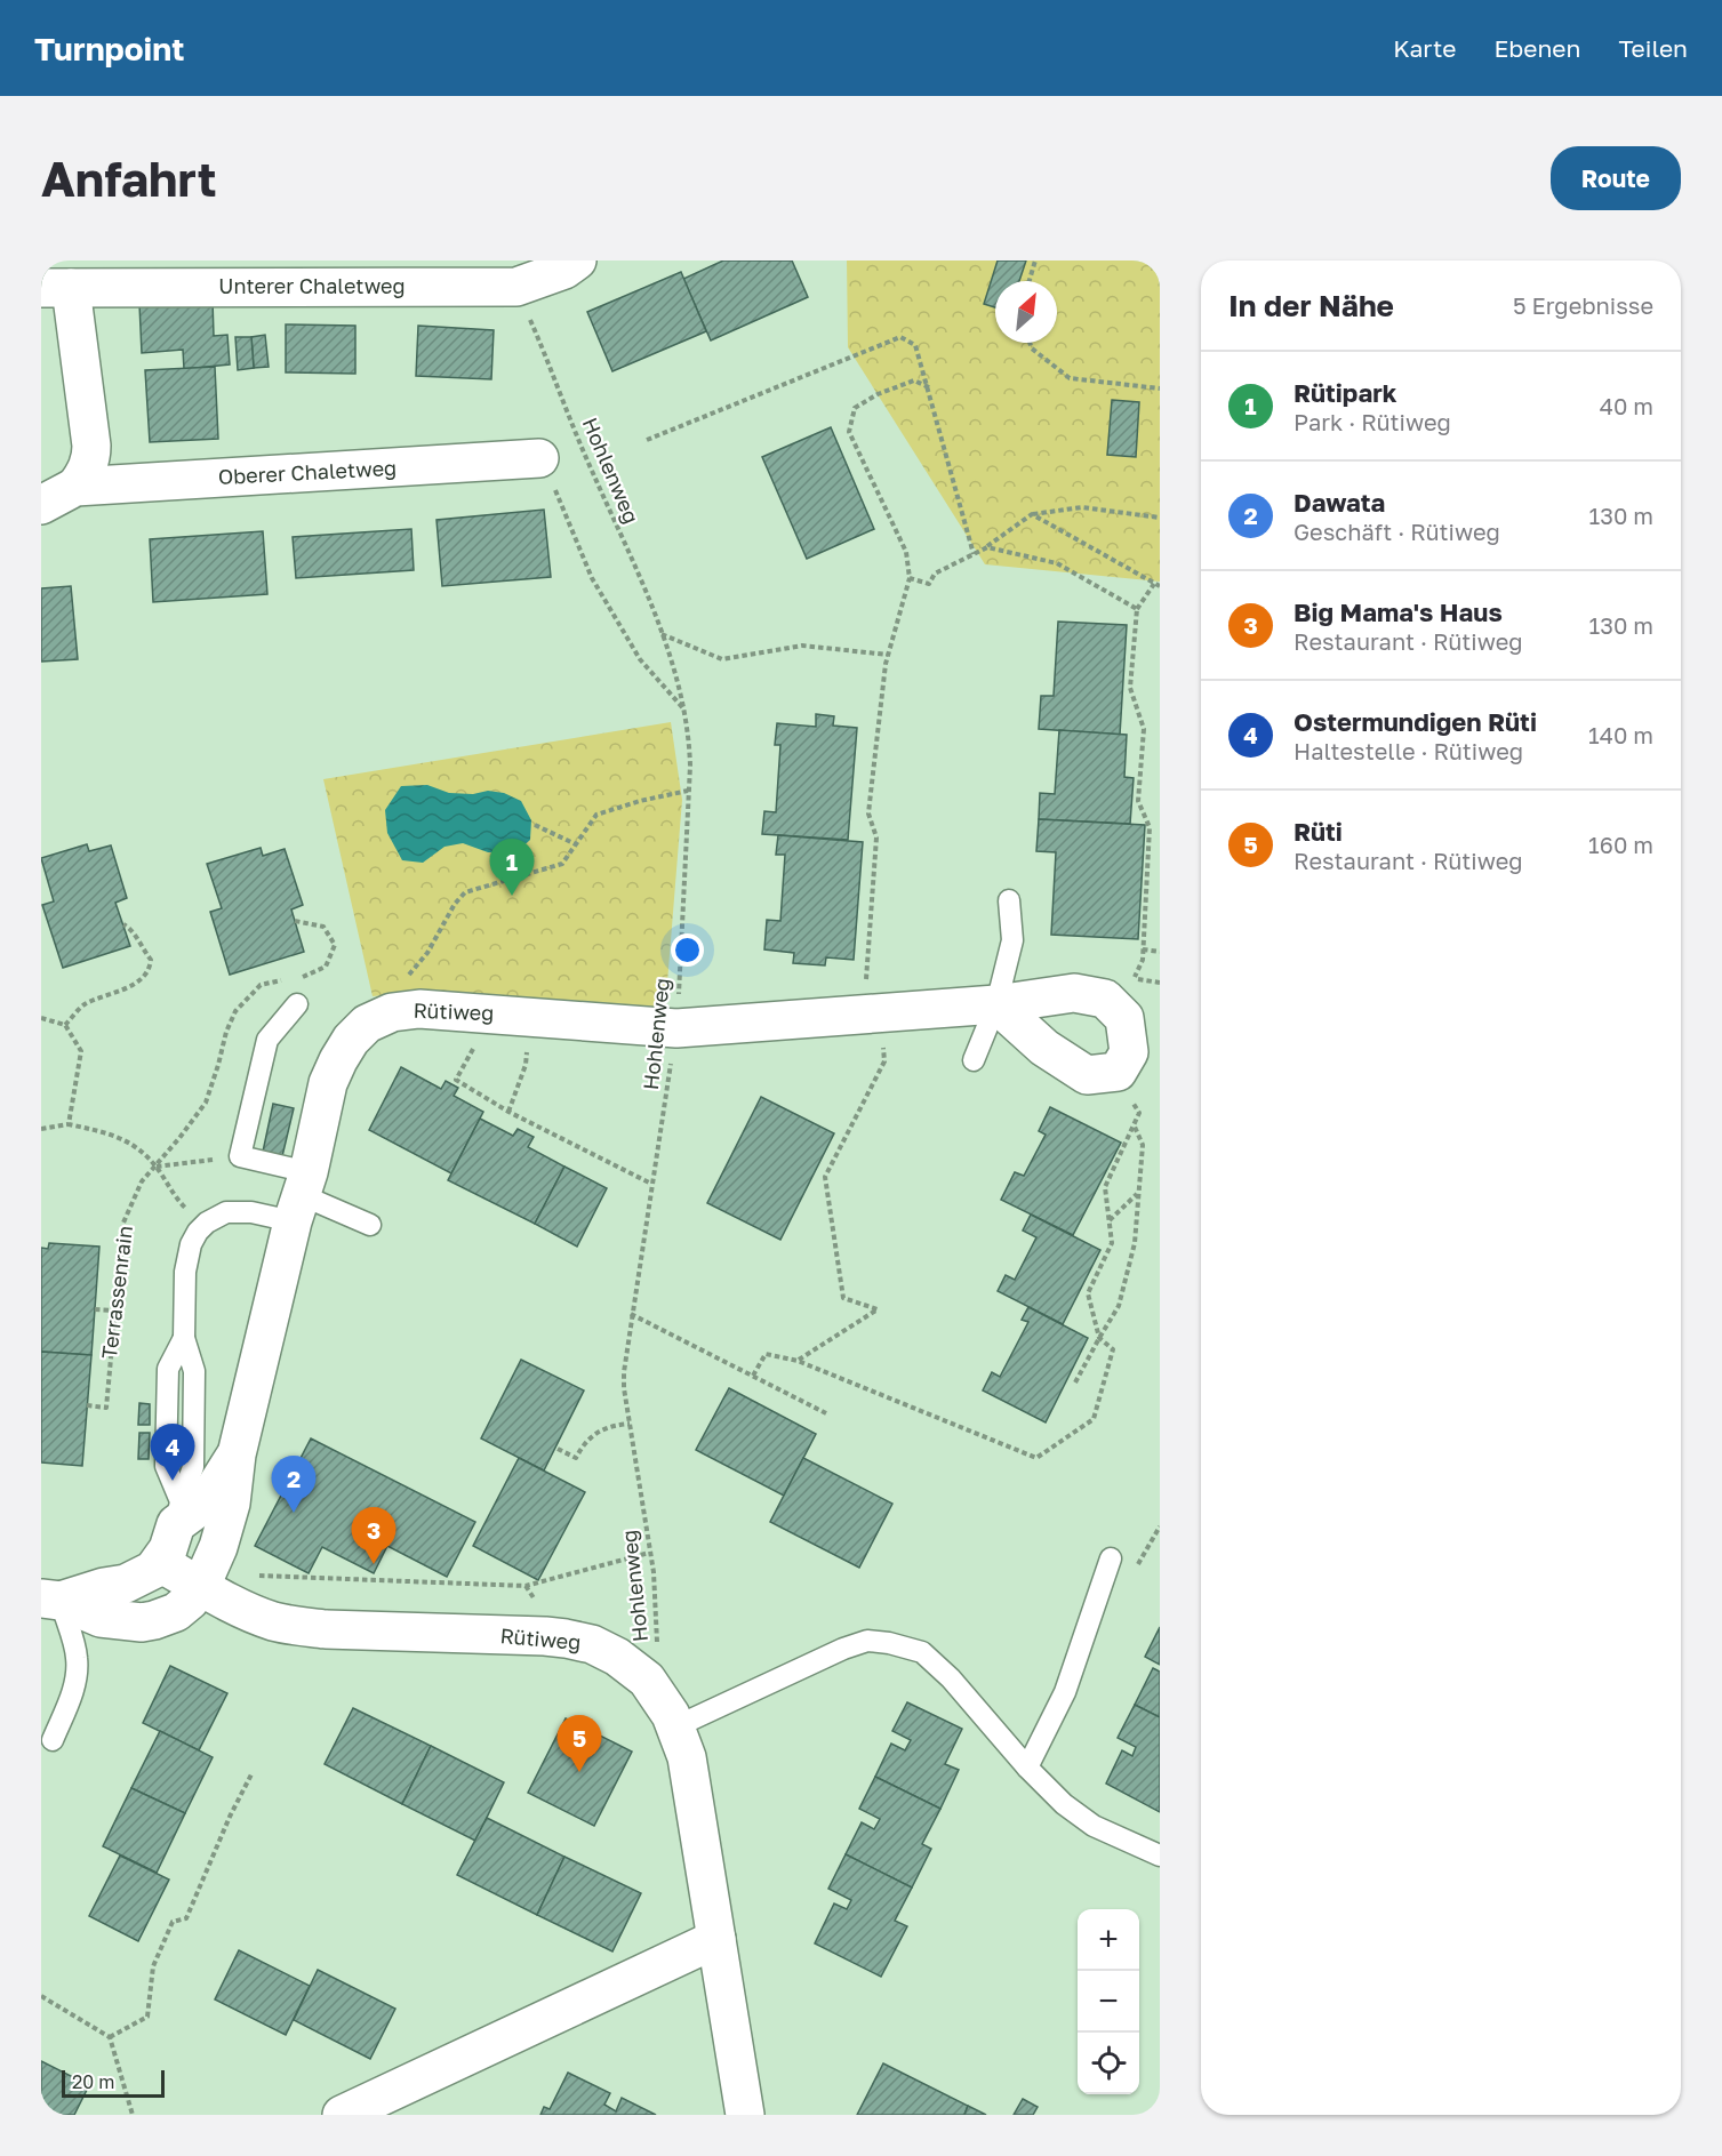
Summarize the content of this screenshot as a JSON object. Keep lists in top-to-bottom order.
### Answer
{
  "streets": {
    "street": ["Unterer Chaletweg", "Oberer Chaletweg", "Rütiweg"],
    "path": ["Hohlenweg", "Terrassenrain"]
  },
  "crossings": [
    ["Hohlenweg", "Rütiweg"]
  ],
  "scale_bar": "20 m",
  "north": "top right",
  "page": {
    "header": "Turnpoint",
    "nav": ["Karte", "Ebenen", "Teilen"],
    "buttons": "Route",
    "title": "Anfahrt",
    "heading": ["In der Nähe", "5 Ergebnisse"],
    "list": [
      {
        "mark": "1",
        "name": "Rütipark",
        "note": "Park · Rütiweg",
        "value": "40 m"
      },
      {
        "mark": "2",
        "name": "Dawata",
        "note": "Geschäft · Rütiweg",
        "value": "130 m"
      },
      {
        "mark": "3",
        "name": "Big Mama's Haus",
        "note": "Restaurant · Rütiweg",
        "value": "130 m"
      },
      {
        "mark": "4",
        "name": "Ostermundigen Rüti",
        "note": "Haltestelle · Rütiweg",
        "value": "140 m"
      },
      {
        "mark": "5",
        "name": "Rüti",
        "note": "Restaurant · Rütiweg",
        "value": "160 m"
      }
    ],
    "pins": [
      "1",
      "4",
      "2",
      "3",
      "5"
    ],
    "map_buttons": ["+", "−"],
    "scale": "20 m"
  }
}
